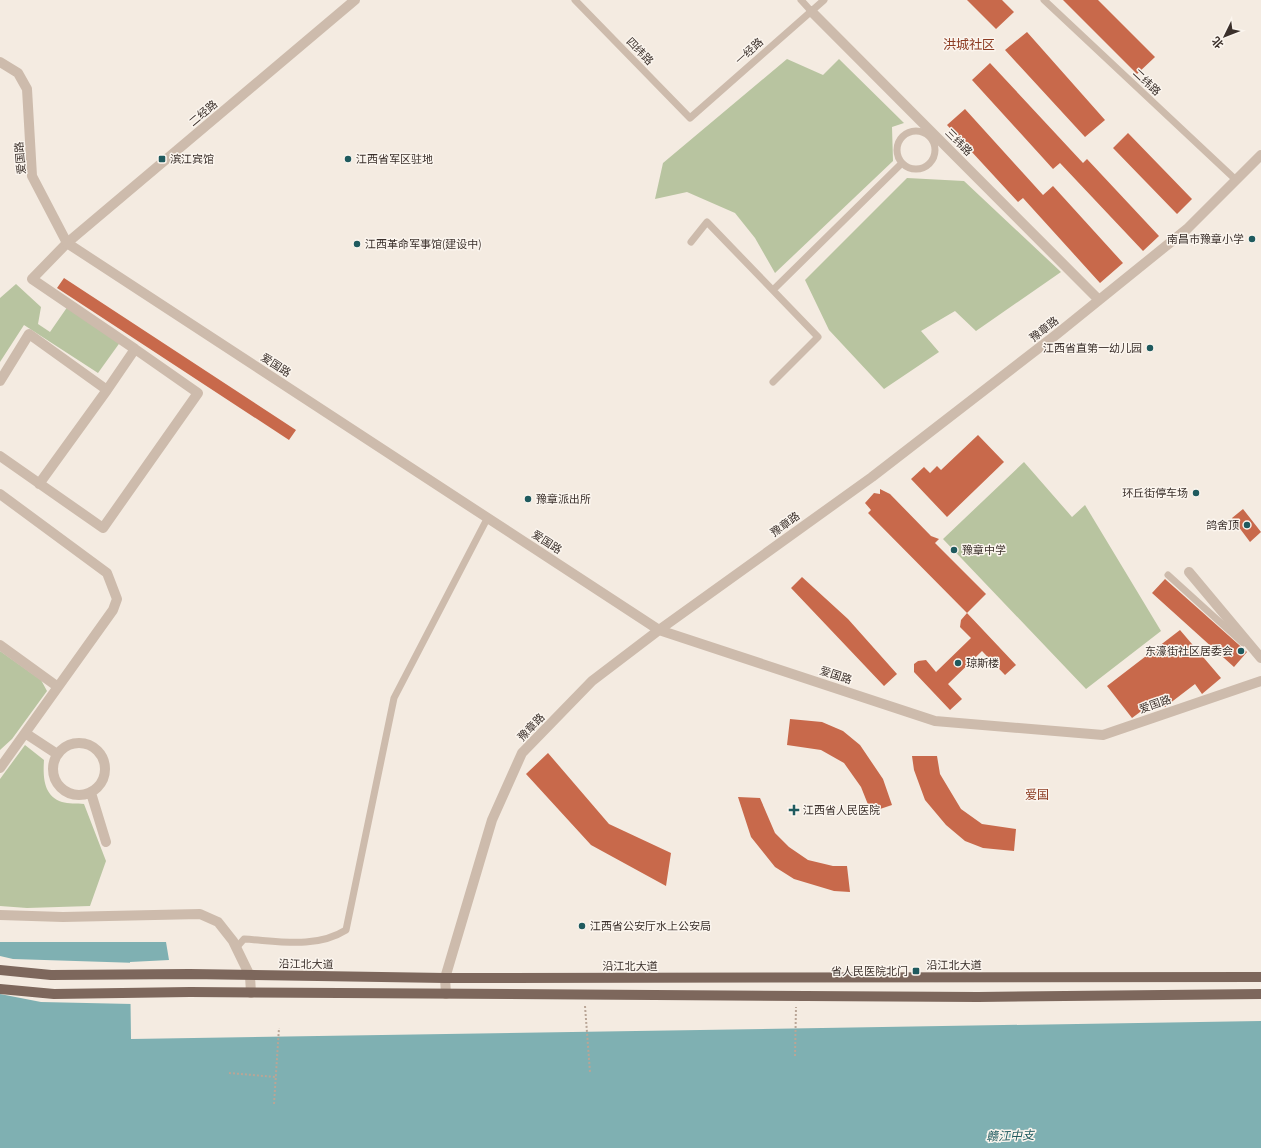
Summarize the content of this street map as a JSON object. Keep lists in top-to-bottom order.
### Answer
{
  "streets": {
    "main road": ["沿江北大道"],
    "street": [
      "二经路",
      "三纬路",
      "爱国路",
      "豫章路"
    ],
    "lane": ["四纬路", "一经路", "二纬路"]
  },
  "crossings": [
    ["四纬路", "一经路"],
    ["一经路", "三纬路"],
    ["二纬路", "豫章路"],
    ["二经路", "爱国路"],
    ["三纬路", "豫章路"],
    ["爱国路", "豫章路"],
    ["豫章路", "沿江北大道"]
  ],
  "districts": ["洪城社区", "爱国"],
  "water": ["赣江中支"],
  "places": {
    "transit": ["滨江宾馆", "省人民医院北门"],
    "other": [
      "江西省军区驻地",
      "南昌市豫章小学",
      "江西革命军事馆(建设中)",
      "江西省直第一幼儿园",
      "环丘街停车场",
      "豫章派出所",
      "鸽舍顶",
      "豫章中学",
      "东濠街社区居委会",
      "琼斯楼",
      "江西省公安厅水上公安局"
    ],
    "health": ["江西省人民医院"]
  },
  "north": "bottom left"
}
